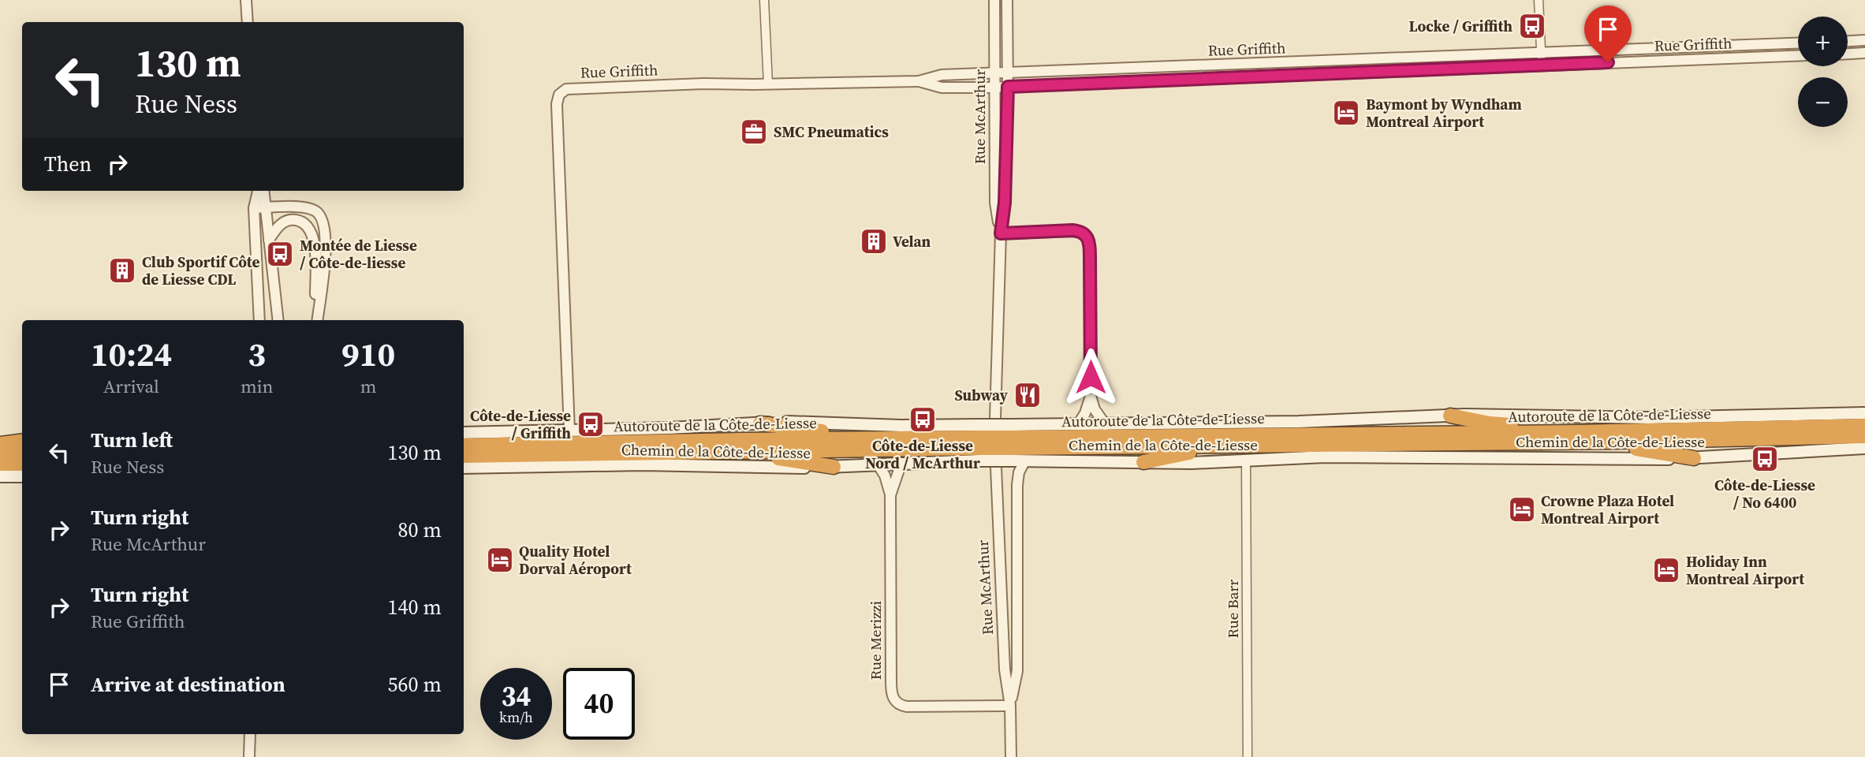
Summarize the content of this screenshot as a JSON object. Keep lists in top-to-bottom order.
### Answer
{
  "streets": {
    "highway": ["Autoroute de la Côte-de-Liesse"],
    "main road": ["Chemin de la Côte-de-Liesse"],
    "street": [
      "Rue Griffith",
      "Rue McArthur",
      "Rue Barr",
      "Rue Merizzi"
    ]
  },
  "crossings": [
    ["Rue Griffith", "Rue McArthur"],
    ["Rue Griffith", "Chemin de la Côte-de-Liesse"],
    ["Rue McArthur", "Rue Merizzi"],
    ["Autoroute de la Côte-de-Liesse", "Chemin de la Côte-de-Liesse"],
    ["Chemin de la Côte-de-Liesse", "Rue Barr"],
    ["Chemin de la Côte-de-Liesse", "Rue Merizzi"]
  ],
  "places": {
    "bus stop": [
      "Locke / Griffith",
      "Montée de Liesse / Côte-de-liesse",
      "Côte-de-Liesse Nord / McArthur",
      "Côte-de-Liesse / Griffith",
      "Côte-de-Liesse / No 6400"
    ],
    "hotel": [
      "Baymont by Wyndham Montreal Airport",
      "Crowne Plaza Hotel Montreal Airport",
      "Quality Hotel Dorval Aéroport",
      "Holiday Inn Montreal Airport"
    ],
    "office": ["SMC Pneumatics"],
    "building": ["Velan", "Club Sportif Côte de Liesse CDL"],
    "restaurant": ["Subway"]
  },
  "page": {
    "map_buttons": ["+", "−"],
    "turn": ["130 m", "Rue Ness"],
    "then": "Then",
    "eta": [
      "10:24",
      "Arrival",
      "3",
      "min",
      "910",
      "m"
    ],
    "list": [
      {
        "name": "Turn left",
        "note": "Rue Ness",
        "value": "130 m"
      },
      {
        "name": "Turn right",
        "note": "Rue McArthur",
        "value": "80 m"
      },
      {
        "name": "Turn right",
        "note": "Rue Griffith",
        "value": "140 m"
      },
      {
        "name": "Arrive at destination",
        "value": "560 m"
      }
    ],
    "speed": "34 km/h",
    "limit": "40"
  }
}
